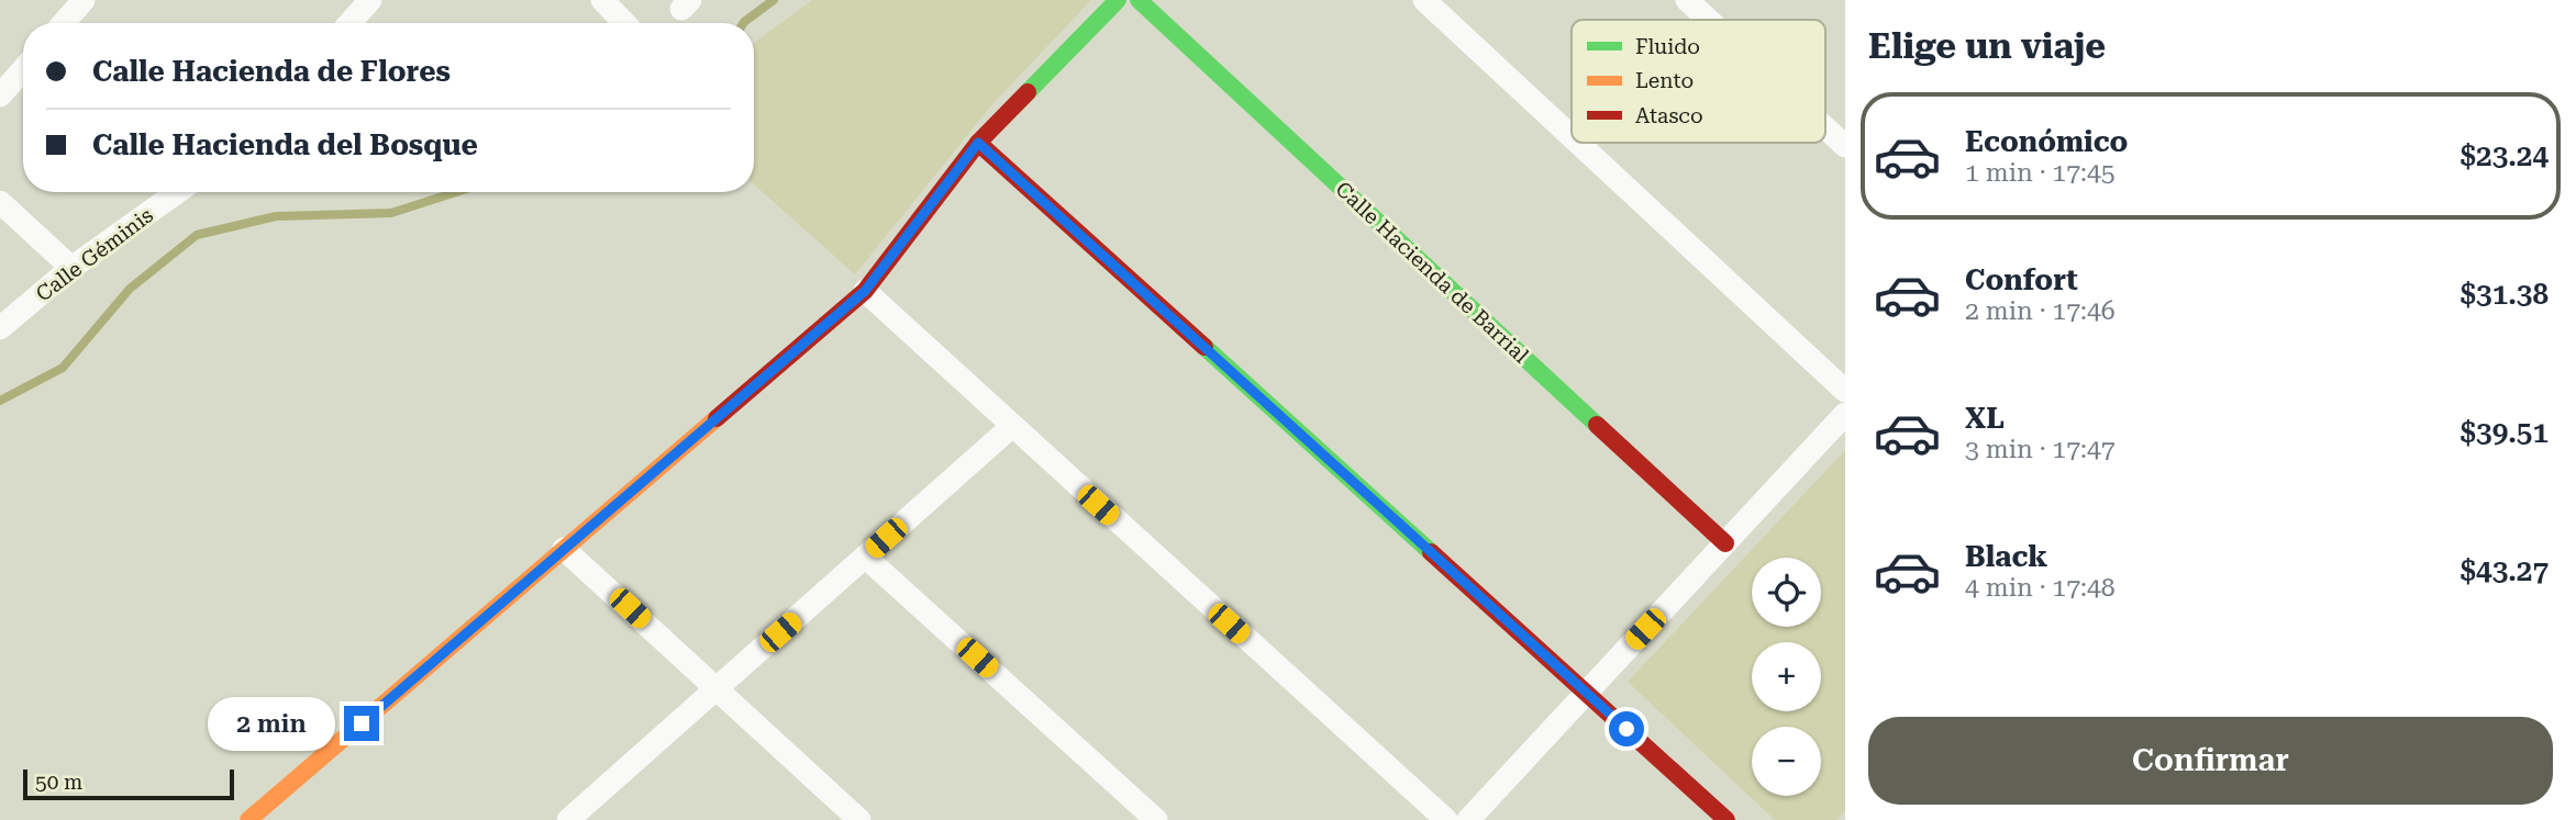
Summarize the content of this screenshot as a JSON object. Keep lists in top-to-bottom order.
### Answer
{
  "streets": {
    "street": ["Calle Géminis", "Calle Hacienda de Barrial"]
  },
  "legend": ["Fluido", "Lento", "Atasco"],
  "scale_bar": "50 m",
  "page": {
    "heading": "Elige un viaje",
    "banner": ["Calle Hacienda de Flores", "Calle Hacienda del Bosque"],
    "list": [
      {
        "name": "Económico",
        "note": "1 min · 17:45",
        "value": "$23.24"
      },
      {
        "name": "Confort",
        "note": "2 min · 17:46",
        "value": "$31.38"
      },
      {
        "name": "XL",
        "note": "3 min · 17:47",
        "value": "$39.51"
      },
      {
        "name": "Black",
        "note": "4 min · 17:48",
        "value": "$43.27"
      }
    ],
    "map_buttons": ["+", "−"],
    "bubble": "2 min",
    "buttons": "Confirmar",
    "scale": "50 m"
  }
}
